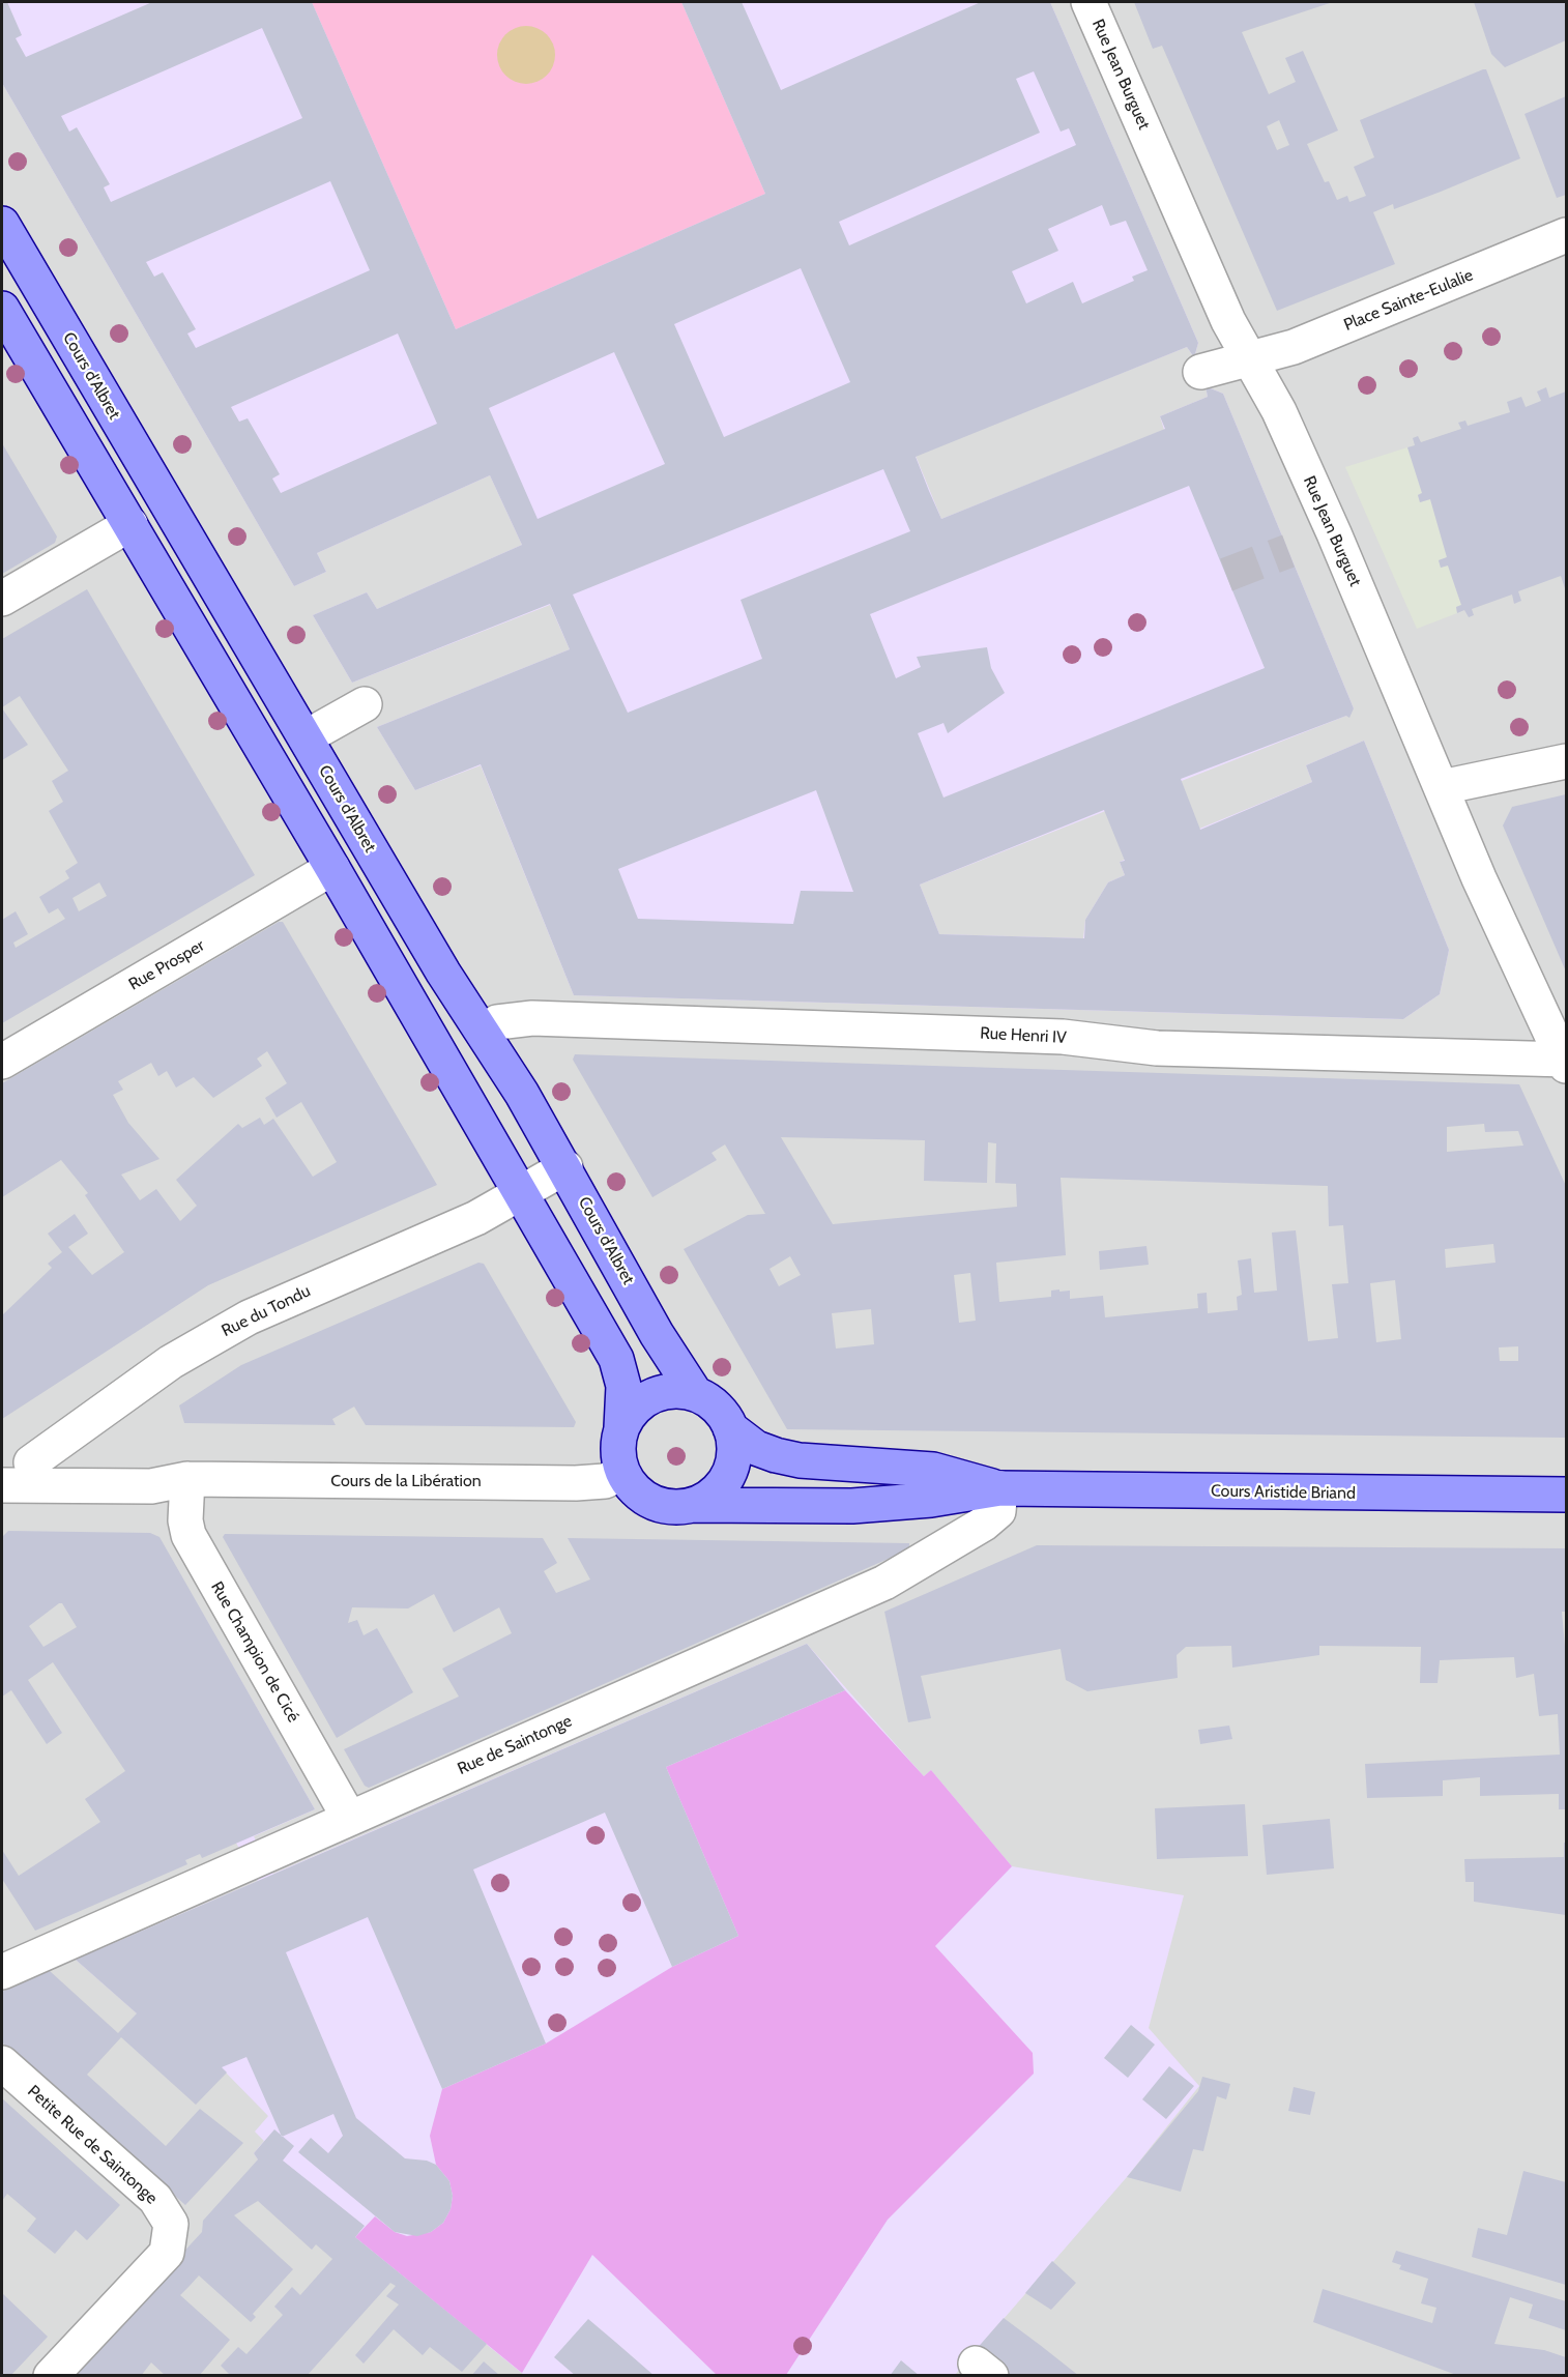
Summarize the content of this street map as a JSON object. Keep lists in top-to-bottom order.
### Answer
{
  "streets": {
    "main road": ["Cours d'Albret", "Cours Aristide Briand"],
    "street": [
      "Rue Jean Burguet",
      "Place Sainte-Eulalie",
      "Rue Prosper",
      "Rue Henri IV",
      "Rue du Tondu",
      "Cours de la Libération",
      "Rue Champion de Cicé",
      "Rue de Saintonge",
      "Petite Rue de Saintonge"
    ]
  },
  "crossings": [
    ["Rue Jean Burguet", "Place Sainte-Eulalie"],
    ["Rue Jean Burguet", "Rue Henri IV"],
    ["Cours d'Albret", "Rue Henri IV"],
    ["Cours d'Albret", "Rue du Tondu"],
    ["Cours d'Albret", "Cours de la Libération"],
    ["Cours d'Albret", "Cours Aristide Briand"],
    ["Rue du Tondu", "Cours de la Libération"],
    ["Cours de la Libération", "Cours Aristide Briand"],
    ["Cours de la Libération", "Rue Champion de Cicé"],
    ["Cours Aristide Briand", "Rue de Saintonge"],
    ["Rue Champion de Cicé", "Rue de Saintonge"]
  ]
}
